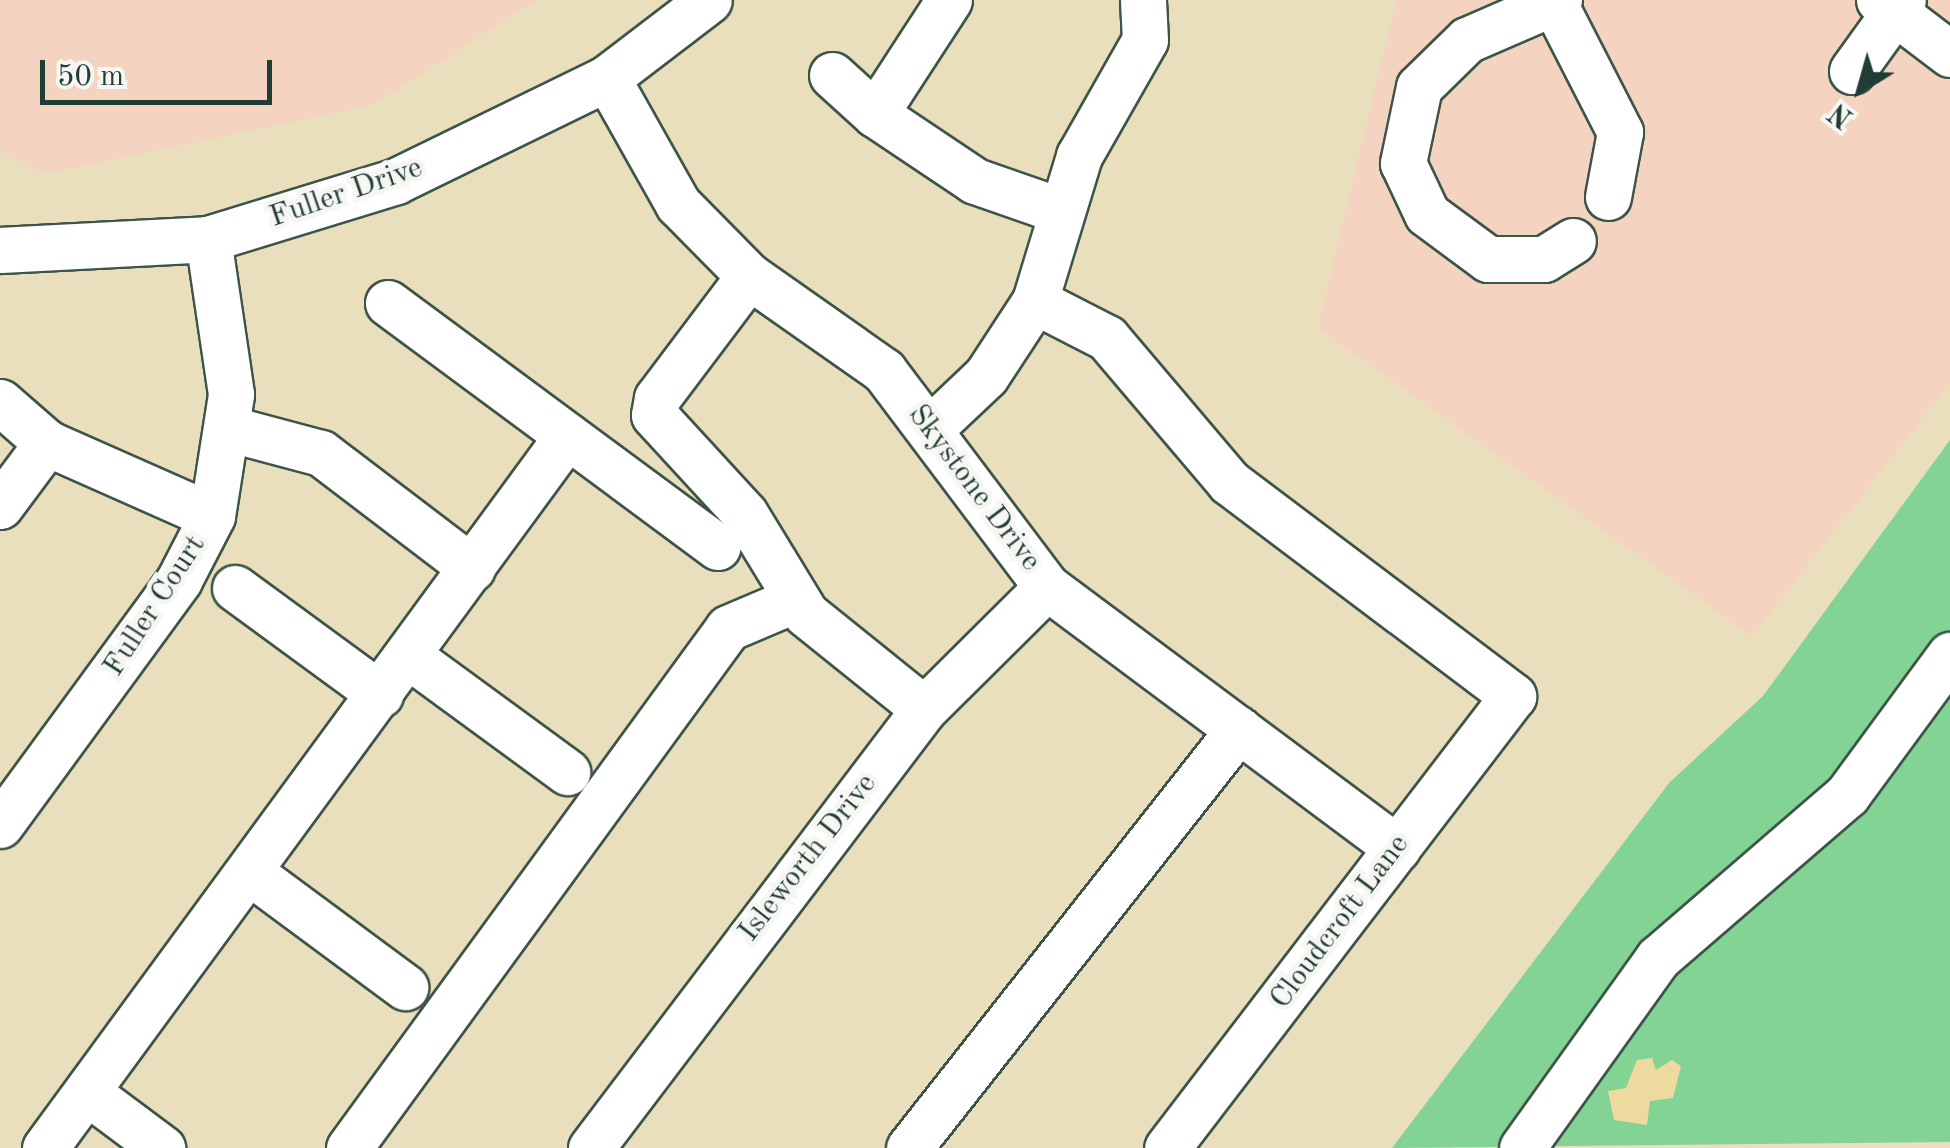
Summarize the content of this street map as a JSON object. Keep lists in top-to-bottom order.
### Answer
{
  "streets": {
    "street": [
      "Fuller Drive",
      "Skystone Drive",
      "Fuller Court",
      "Isleworth Drive",
      "Cloudcroft Lane"
    ]
  },
  "crossings": [
    ["Fuller Drive", "Skystone Drive"],
    ["Fuller Drive", "Fuller Court"],
    ["Skystone Drive", "Isleworth Drive"],
    ["Skystone Drive", "Cloudcroft Lane"]
  ],
  "scale_bar": "50 m",
  "north": "bottom left"
}
